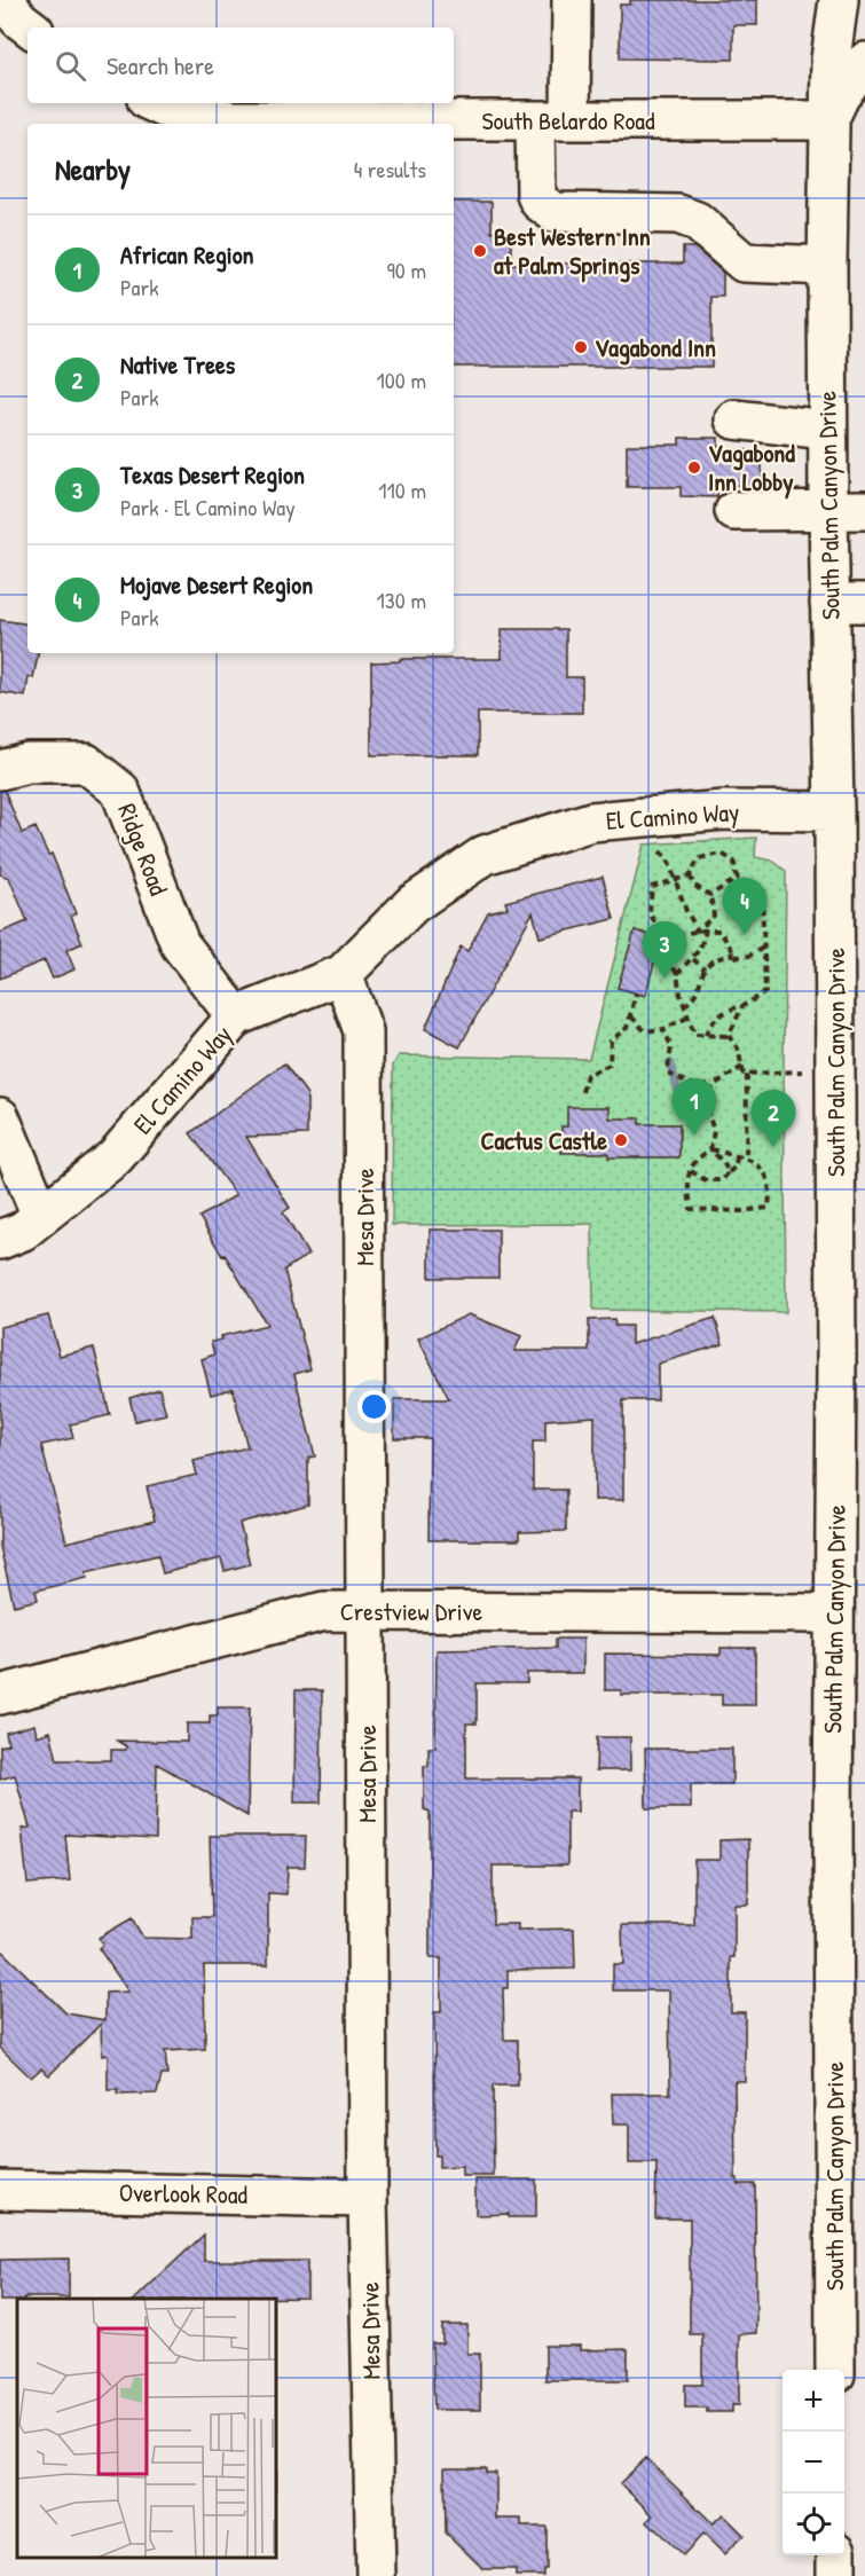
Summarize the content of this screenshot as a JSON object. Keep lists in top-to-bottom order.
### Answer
{
  "streets": {
    "street": [
      "South Belardo Road",
      "South Palm Canyon Drive",
      "El Camino Way",
      "Ridge Road",
      "Mesa Drive",
      "Crestview Drive",
      "Overlook Road"
    ]
  },
  "crossings": [
    ["South Belardo Road", "South Palm Canyon Drive"],
    ["South Palm Canyon Drive", "El Camino Way"],
    ["South Palm Canyon Drive", "Crestview Drive"],
    ["El Camino Way", "Ridge Road"],
    ["El Camino Way", "Mesa Drive"],
    ["Mesa Drive", "Crestview Drive"],
    ["Mesa Drive", "Overlook Road"]
  ],
  "places": [
    "Best Western Inn at Palm Springs",
    "Vagabond Inn",
    "Vagabond Inn Lobby",
    "Cactus Castle"
  ],
  "page": {
    "search": "Search here",
    "heading": ["Nearby", "4 results"],
    "list": [
      {
        "mark": "1",
        "name": "African Region",
        "note": "Park",
        "value": "90 m"
      },
      {
        "mark": "2",
        "name": "Native Trees",
        "note": "Park",
        "value": "100 m"
      },
      {
        "mark": "3",
        "name": "Texas Desert Region",
        "note": "Park · El Camino Way",
        "value": "110 m"
      },
      {
        "mark": "4",
        "name": "Mojave Desert Region",
        "note": "Park",
        "value": "130 m"
      }
    ],
    "pins": [
      "4",
      "3",
      "1",
      "2"
    ],
    "map_buttons": ["+", "−"]
  }
}
